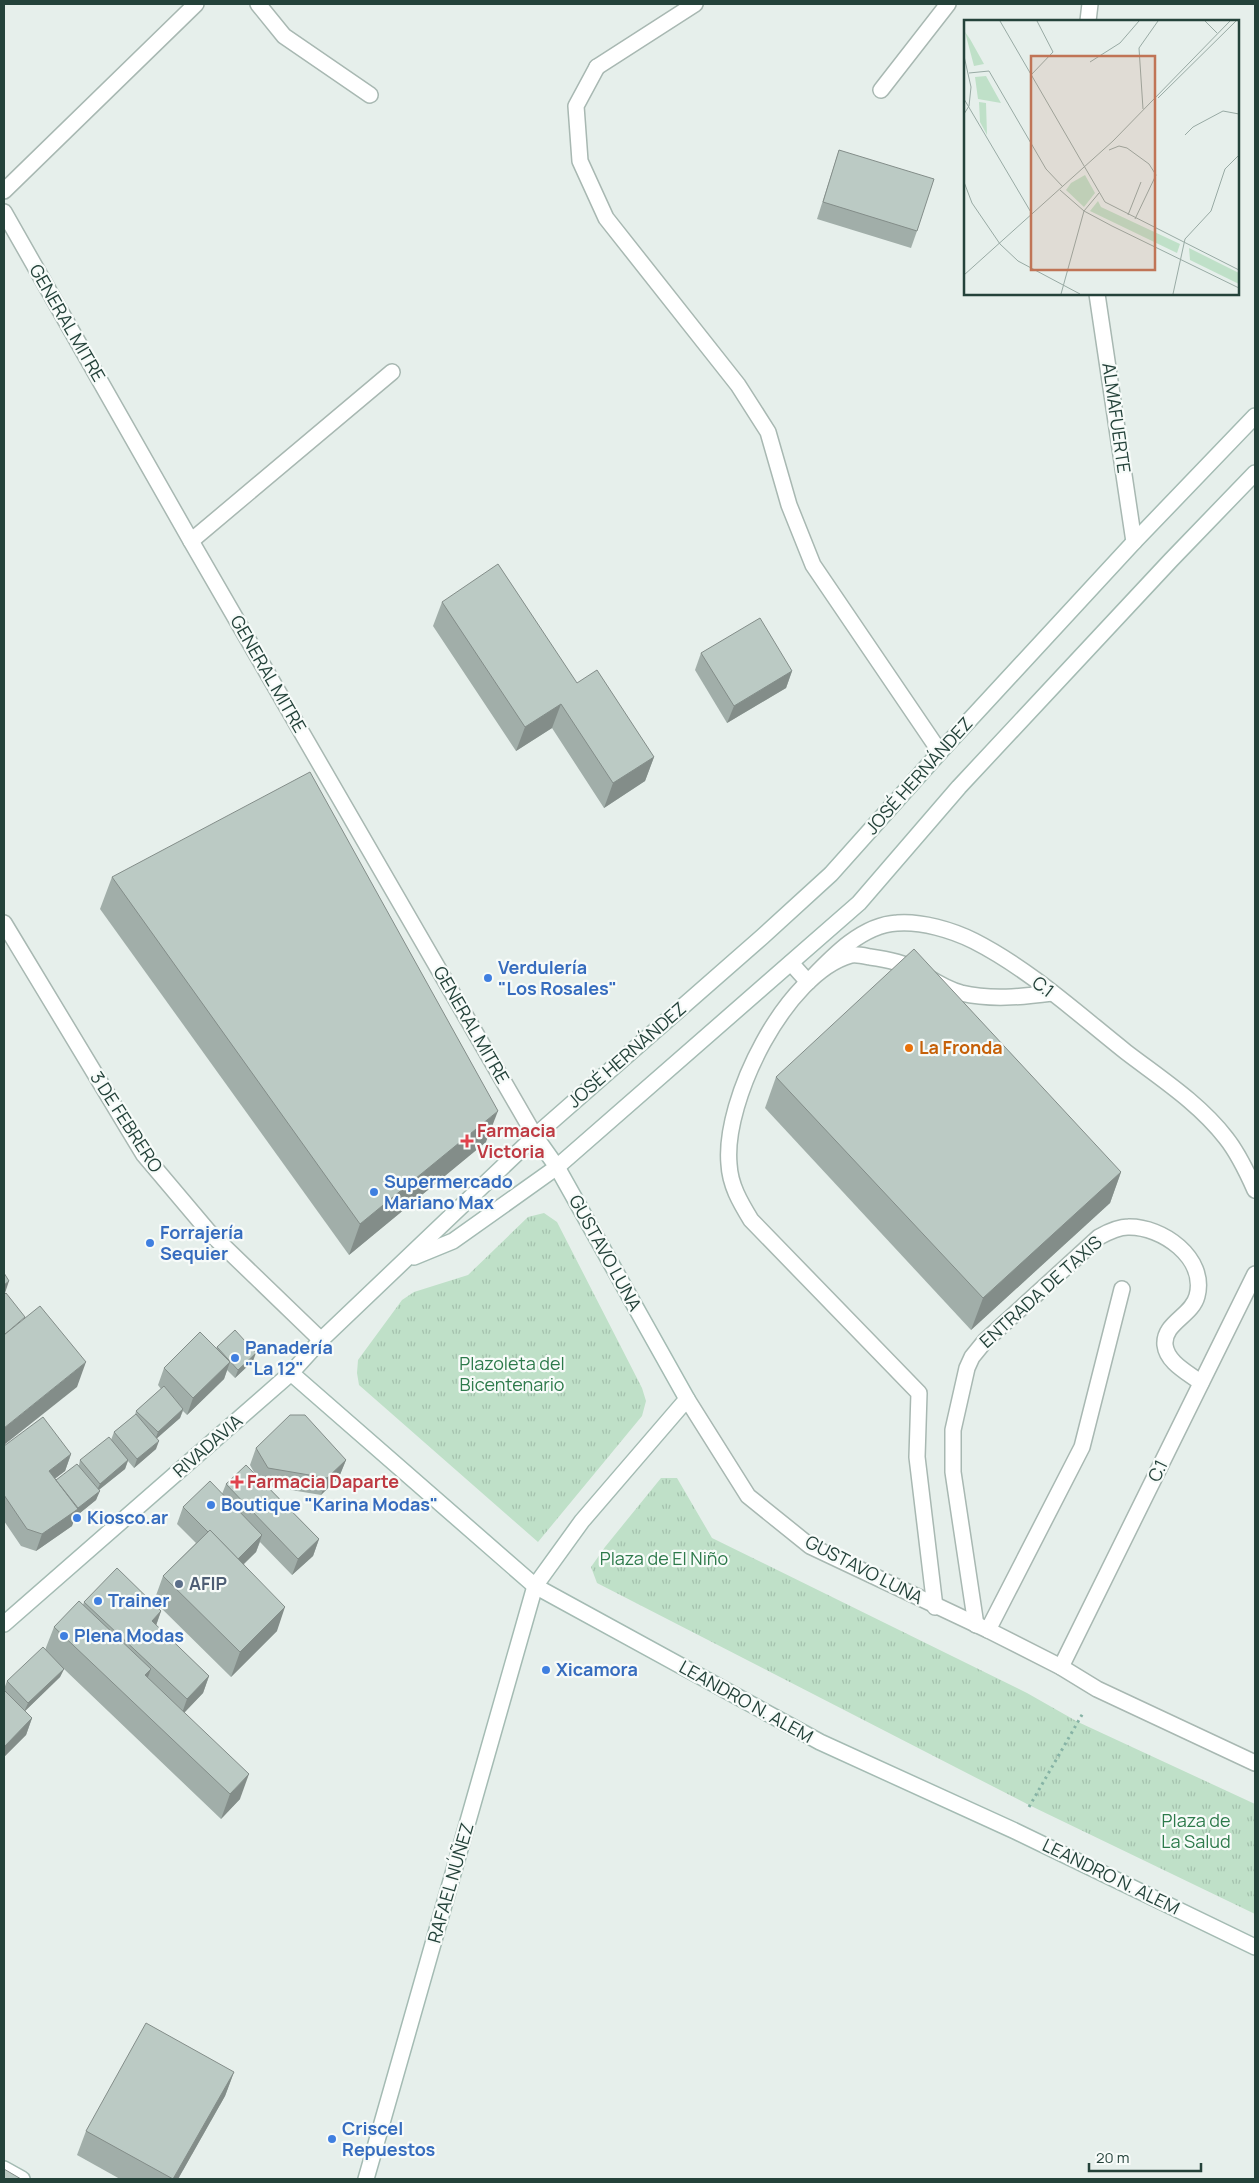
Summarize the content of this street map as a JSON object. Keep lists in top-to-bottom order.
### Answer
{
  "streets": {
    "street": [
      "GENERAL MITRE",
      "ALMAFUERTE",
      "JOSÉ HERNÁNDEZ",
      "C.1",
      "3 DE FEBRERO",
      "GUSTAVO LUNA",
      "ENTRADA DE TAXIS",
      "RIVADAVIA",
      "LEANDRO N. ALEM",
      "RAFAEL NÚÑEZ"
    ]
  },
  "crossings": [
    ["GENERAL MITRE", "JOSÉ HERNÁNDEZ"],
    ["GENERAL MITRE", "GUSTAVO LUNA"],
    ["ALMAFUERTE", "JOSÉ HERNÁNDEZ"],
    ["JOSÉ HERNÁNDEZ", "GUSTAVO LUNA"],
    ["JOSÉ HERNÁNDEZ", "RIVADAVIA"],
    ["C.1", "GUSTAVO LUNA"],
    ["C.1", "ENTRADA DE TAXIS"],
    ["3 DE FEBRERO", "RIVADAVIA"],
    ["GUSTAVO LUNA", "ENTRADA DE TAXIS"],
    ["GUSTAVO LUNA", "RAFAEL NÚÑEZ"],
    ["RIVADAVIA", "LEANDRO N. ALEM"],
    ["LEANDRO N. ALEM", "RAFAEL NÚÑEZ"]
  ],
  "parks": ["Plazoleta del Bicentenario", "Plaza de El Niño", "Plaza de La Salud"],
  "places": {
    "other": [
      "Verdulería \"Los Rosales\"",
      "La Fronda",
      "Supermercado Mariano Max",
      "Forrajería Sequier",
      "Panadería \"La 12\"",
      "Boutique \"Karina Modas\"",
      "Kiosco.ar",
      "AFIP",
      "Trainer",
      "Plena Modas",
      "Xicamora",
      "Criscel Repuestos"
    ],
    "health": ["Farmacia Victoria", "Farmacia Daparte"]
  },
  "scale_bar": "20 m"
}
